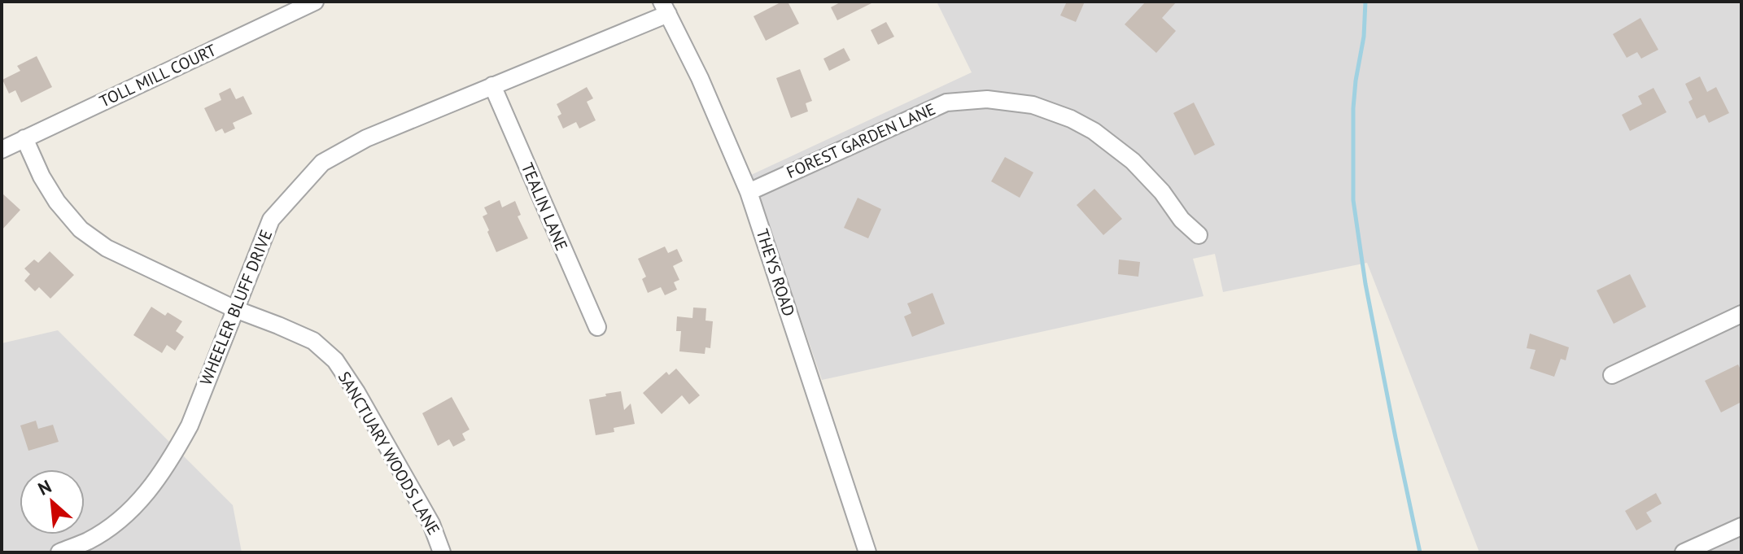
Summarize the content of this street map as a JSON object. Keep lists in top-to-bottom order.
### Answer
{
  "streets": {
    "street": [
      "TOLL MILL COURT",
      "FOREST GARDEN LANE",
      "TEALIN LANE",
      "THEYS ROAD",
      "WHEELER BLUFF DRIVE",
      "SANCTUARY WOODS LANE"
    ]
  },
  "crossings": [
    ["TOLL MILL COURT", "SANCTUARY WOODS LANE"],
    ["FOREST GARDEN LANE", "THEYS ROAD"],
    ["TEALIN LANE", "WHEELER BLUFF DRIVE"],
    ["THEYS ROAD", "WHEELER BLUFF DRIVE"],
    ["WHEELER BLUFF DRIVE", "SANCTUARY WOODS LANE"]
  ],
  "north": "top left"
}
